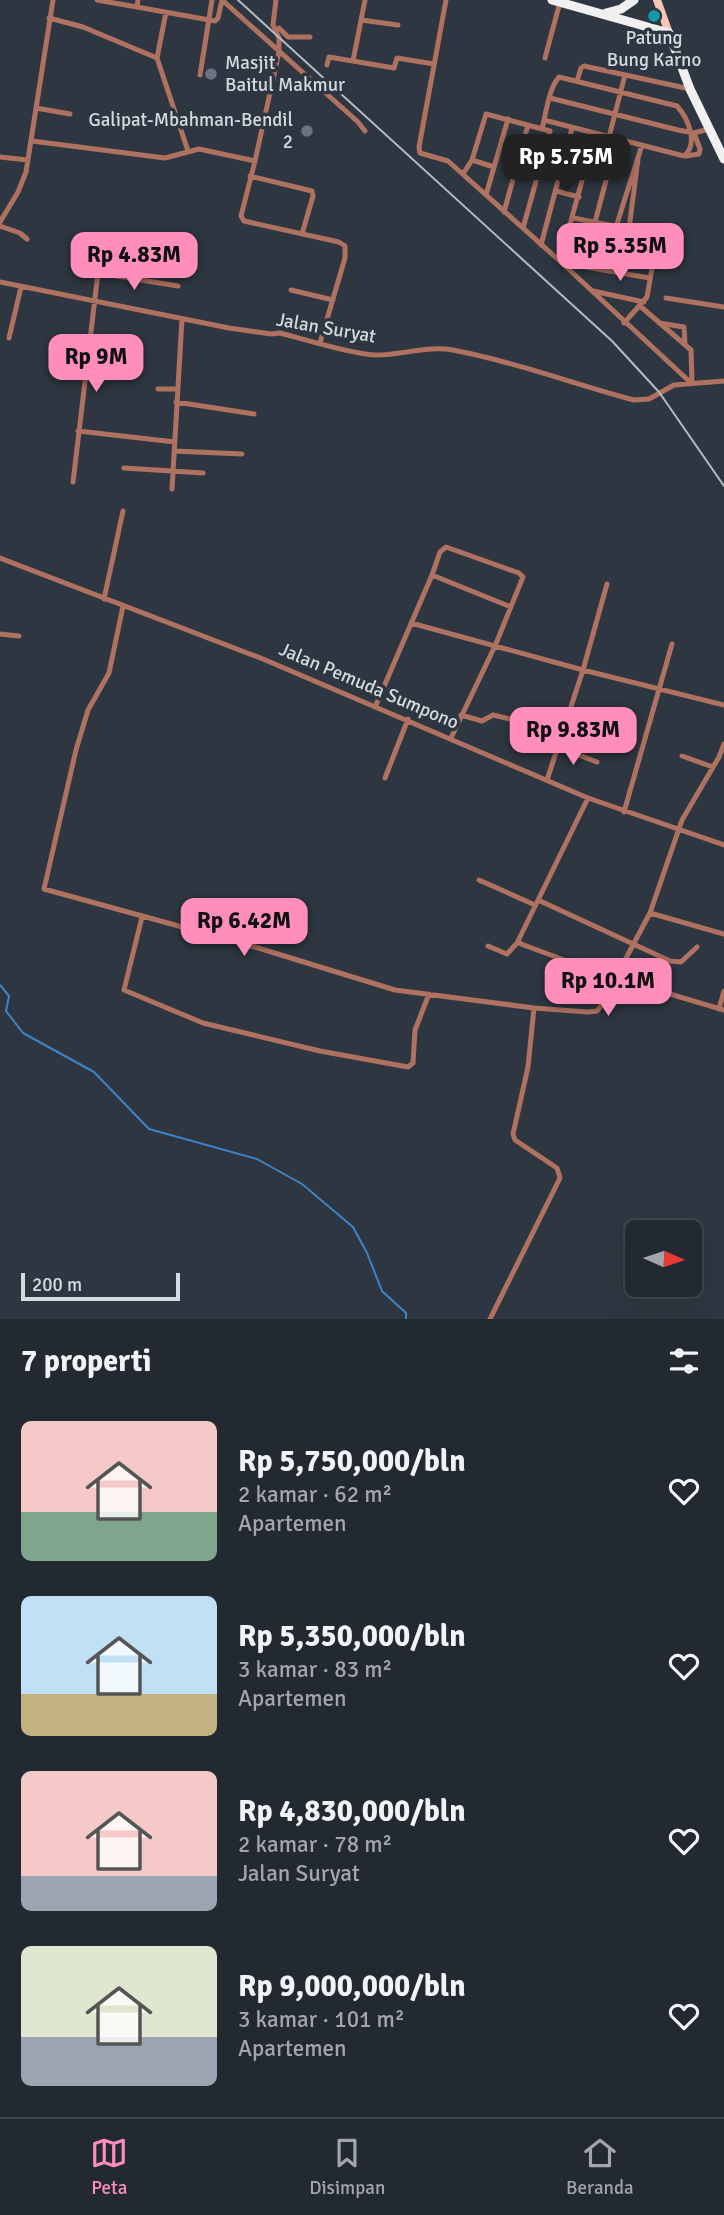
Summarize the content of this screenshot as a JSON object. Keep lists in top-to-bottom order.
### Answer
{
  "streets": {
    "street": ["Jalan Suryat", "Jalan Pemuda Sumpono"]
  },
  "places": ["Patung Bung Karno", "Masjit Baitul Makmur", "Galipat-Mbahman-Bendil 2"],
  "scale_bar": "200 m",
  "north": "right",
  "page": {
    "price": [
      "Rp 5.75M",
      "Rp 5.35M",
      "Rp 4.83M",
      "Rp 9M",
      "Rp 9.83M",
      "Rp 6.42M",
      "Rp 10.1M"
    ],
    "scale": "200 m",
    "heading": "7 properti",
    "list": [
      {
        "name": "Rp 5,750,000/bln",
        "note": "2 kamar · 62 m² · Apartemen"
      },
      {
        "name": "Rp 5,350,000/bln",
        "note": "3 kamar · 83 m² · Apartemen"
      },
      {
        "name": "Rp 4,830,000/bln",
        "note": "2 kamar · 78 m² · Jalan Suryat"
      },
      {
        "name": "Rp 9,000,000/bln",
        "note": "3 kamar · 101 m² · Apartemen"
      }
    ],
    "tabs": ["Peta", "Disimpan", "Beranda"]
  }
}
